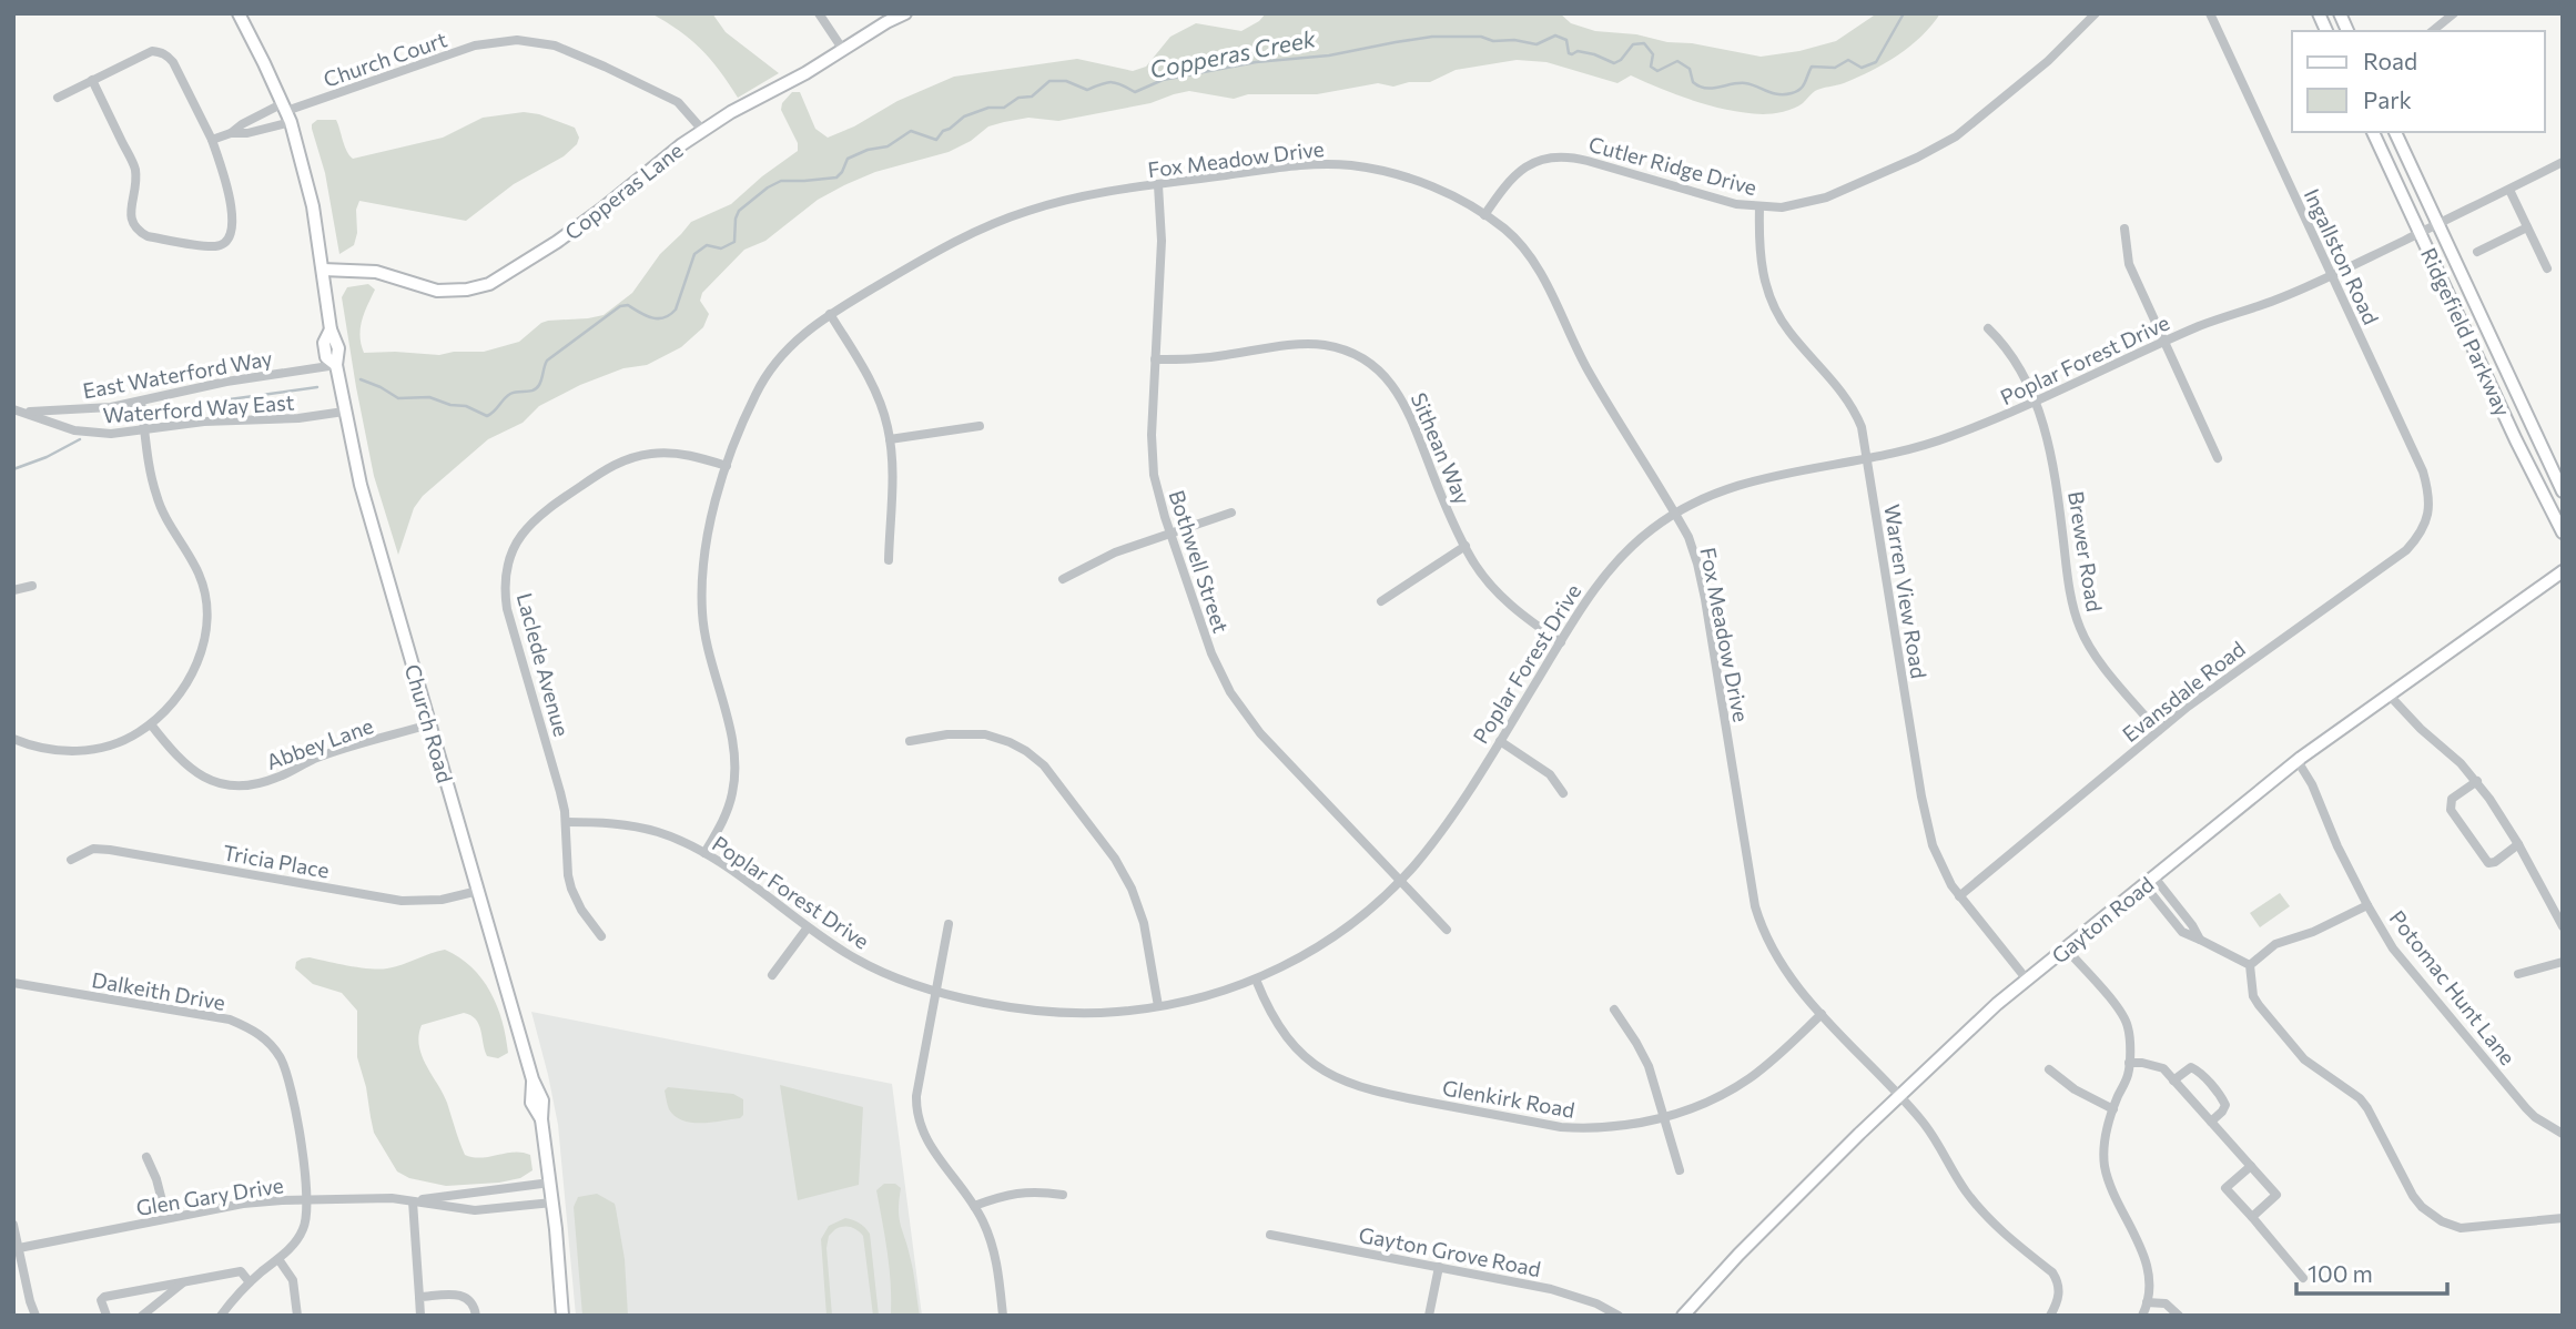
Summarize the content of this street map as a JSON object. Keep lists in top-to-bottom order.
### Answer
{
  "streets": {
    "main road": [
      "Copperas Lane",
      "Ridgefield Parkway",
      "Church Road",
      "Gayton Road"
    ],
    "street": [
      "Church Court",
      "Fox Meadow Drive",
      "Cutler Ridge Drive",
      "Ingallston Road",
      "Poplar Forest Drive",
      "East Waterford Way",
      "Waterford Way East",
      "Sithean Way",
      "Brewer Road",
      "Bothwell Street",
      "Warren View Road",
      "Laclede Avenue",
      "Evansdale Road",
      "Abbey Lane",
      "Tricia Place",
      "Potomac Hunt Lane",
      "Dalkeith Drive",
      "Glenkirk Road",
      "Glen Gary Drive",
      "Gayton Grove Road"
    ]
  },
  "crossings": [
    ["Church Court", "Copperas Lane"],
    ["Church Court", "Church Road"],
    ["Fox Meadow Drive", "Cutler Ridge Drive"],
    ["Fox Meadow Drive", "Poplar Forest Drive"],
    ["Fox Meadow Drive", "Bothwell Street"],
    ["Fox Meadow Drive", "Laclede Avenue"],
    ["Fox Meadow Drive", "Gayton Road"],
    ["Fox Meadow Drive", "Glenkirk Road"],
    ["Cutler Ridge Drive", "Warren View Road"],
    ["Copperas Lane", "Church Road"],
    ["Ingallston Road", "Poplar Forest Drive"],
    ["Ingallston Road", "Evansdale Road"],
    ["Ridgefield Parkway", "Poplar Forest Drive"],
    ["Poplar Forest Drive", "Sithean Way"],
    ["Poplar Forest Drive", "Brewer Road"],
    ["Poplar Forest Drive", "Bothwell Street"],
    ["Poplar Forest Drive", "Warren View Road"],
    ["Poplar Forest Drive", "Laclede Avenue"],
    ["Poplar Forest Drive", "Glenkirk Road"],
    ["East Waterford Way", "Waterford Way East"],
    ["East Waterford Way", "Church Road"],
    ["Waterford Way East", "Church Road"],
    ["Sithean Way", "Bothwell Street"],
    ["Brewer Road", "Evansdale Road"],
    ["Warren View Road", "Evansdale Road"],
    ["Warren View Road", "Gayton Road"],
    ["Church Road", "Abbey Lane"],
    ["Church Road", "Tricia Place"],
    ["Church Road", "Glen Gary Drive"],
    ["Gayton Road", "Potomac Hunt Lane"],
    ["Dalkeith Drive", "Glen Gary Drive"]
  ],
  "water": ["Copperas Creek"],
  "legend": ["Road", "Park"],
  "scale_bar": "100 m"
}
